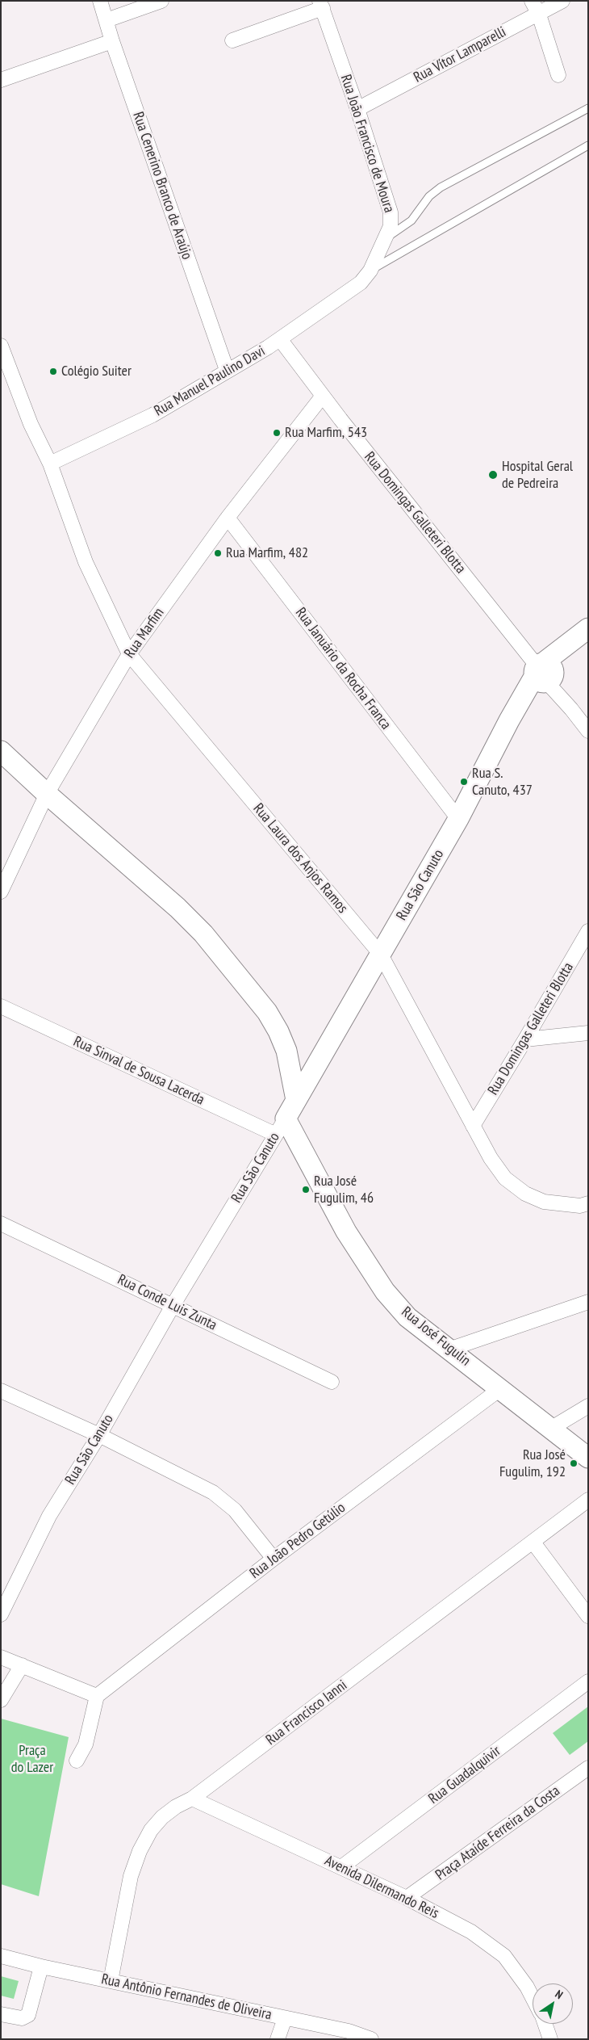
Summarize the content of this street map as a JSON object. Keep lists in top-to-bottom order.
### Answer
{
  "streets": {
    "street": [
      "Rua Vítor Lamparelli",
      "Rua João Francisco de Moura",
      "Rua Cenerino Branco de Araújo",
      "Rua Manuel Paulino Davi",
      "Rua Domingas Galleteri Blotta",
      "Rua Marfim",
      "Rua Januário da Rocha Franca",
      "Rua Laura dos Anjos Ramos",
      "Rua São Canuto",
      "Rua Sinval de Sousa Lacerda",
      "Rua Conde Luis Zunta",
      "Rua José Fugulin",
      "Rua João Pedro Getúlio",
      "Rua Francisco Ianni",
      "Rua Guadalquivir",
      "Praça Ataíde Ferreira da Costa",
      "Avenida Dilermando Reis",
      "Rua Antônio Fernandes de Oliveira"
    ]
  },
  "crossings": [
    ["Rua Vítor Lamparelli", "Rua João Francisco de Moura"],
    ["Rua João Francisco de Moura", "Rua Manuel Paulino Davi"],
    ["Rua Cenerino Branco de Araújo", "Rua Manuel Paulino Davi"],
    ["Rua Manuel Paulino Davi", "Rua Domingas Galleteri Blotta"],
    ["Rua Manuel Paulino Davi", "Rua Laura dos Anjos Ramos"],
    ["Rua Domingas Galleteri Blotta", "Rua Marfim"],
    ["Rua Domingas Galleteri Blotta", "Rua Laura dos Anjos Ramos"],
    ["Rua Domingas Galleteri Blotta", "Rua São Canuto"],
    ["Rua Marfim", "Rua Januário da Rocha Franca"],
    ["Rua Marfim", "Rua Laura dos Anjos Ramos"],
    ["Rua Januário da Rocha Franca", "Rua São Canuto"],
    ["Rua Laura dos Anjos Ramos", "Rua São Canuto"],
    ["Rua São Canuto", "Rua Sinval de Sousa Lacerda"],
    ["Rua São Canuto", "Rua Conde Luis Zunta"],
    ["Rua São Canuto", "Rua José Fugulin"],
    ["Rua Sinval de Sousa Lacerda", "Rua José Fugulin"],
    ["Rua José Fugulin", "Rua João Pedro Getúlio"],
    ["Rua Francisco Ianni", "Avenida Dilermando Reis"],
    ["Rua Francisco Ianni", "Rua Antônio Fernandes de Oliveira"],
    ["Rua Guadalquivir", "Avenida Dilermando Reis"],
    ["Praça Ataíde Ferreira da Costa", "Avenida Dilermando Reis"]
  ],
  "parks": ["Praça do Lazer"],
  "places": [
    "Colégio Suiter",
    "Rua Marfim, 543",
    "Hospital Geral de Pedreira",
    "Rua Marfim, 482",
    "Rua S. Canuto, 437",
    "Rua José Fugulim, 46",
    "Rua José Fugulim, 192"
  ],
  "north": "top right"
}
